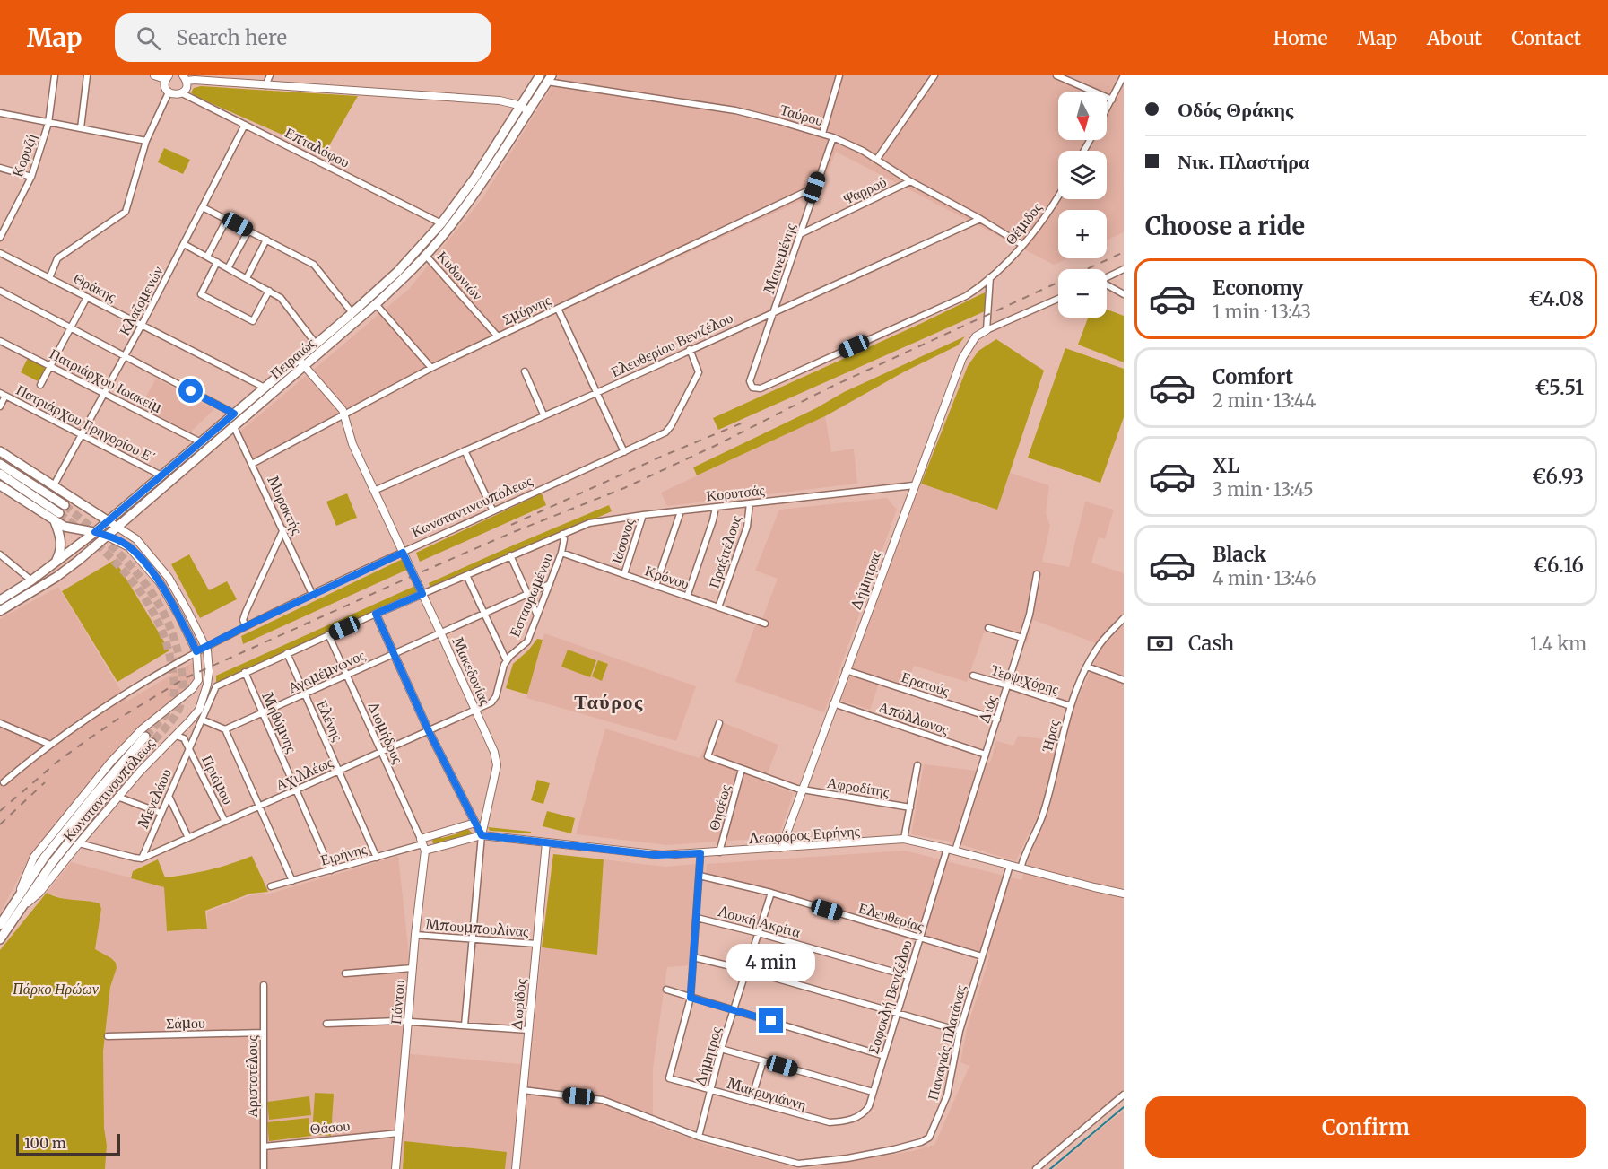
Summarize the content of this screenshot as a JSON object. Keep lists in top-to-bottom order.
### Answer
{
  "streets": {
    "main road": ["Πειραιώς", "Κωνσταντινουπόλεως"],
    "street": [
      "Ταύρου",
      "Επταλόφου",
      "Κορυζή",
      "Ψαρρού",
      "Θέμιδος",
      "Μαινεμένης",
      "Κυδωνιών",
      "Θράκης",
      "Κλαζομενών",
      "Σμύρνης",
      "Ελευθερίου Βενιζέλου",
      "Πατριάρχου Ιωακείμ",
      "Πατριάρχου Γρηγορίου Ε΄",
      "Κορυτσάς",
      "Μυρακτής",
      "Ιάσονος",
      "Πραξιτέλους",
      "Κρόνου",
      "Δήμητρας",
      "Εσταυρωμένου",
      "Αγαμέμνωνος",
      "Μακεδονίας",
      "Τερψιχόρης",
      "Ερατούς",
      "Διός",
      "Απόλλωνος",
      "Ελένης",
      "Μηθύμνης",
      "Διομήδους",
      "Ήρας",
      "Αχιλλέως",
      "Πριάμου",
      "Αφροδίτης",
      "Μενελάου",
      "Θησέως",
      "Λεωφόρος Ειρήνης",
      "Ειρήνης",
      "Ελευθερίας",
      "Λουκή Ακρίτα",
      "Μπουμπουλίνας",
      "Σοφοκλή Βενιζέλου",
      "Πάντου",
      "Δωρίδος",
      "Σάμου",
      "Παναγιάς Πλατάνας",
      "Δήμητρος",
      "Αριστοτέλους",
      "Μακρυγιάννη",
      "Θάσου"
    ]
  },
  "crossings": [
    ["Ταύρου", "Ψαρρού"],
    ["Ταύρου", "Θέμιδος"],
    ["Ταύρου", "Μαινεμένης"],
    ["Ταύρου", "Ελευθερίου Βενιζέλου"],
    ["Ταύρου", "Πειραιώς"],
    ["Επταλόφου", "Κλαζομενών"],
    ["Επταλόφου", "Πειραιώς"],
    ["Ψαρρού", "Μαινεμένης"],
    ["Θέμιδος", "Μαινεμένης"],
    ["Μαινεμένης", "Σμύρνης"],
    ["Μαινεμένης", "Ελευθερίου Βενιζέλου"],
    ["Κυδωνιών", "Σμύρνης"],
    ["Κυδωνιών", "Πειραιώς"],
    ["Θράκης", "Κλαζομενών"],
    ["Θράκης", "Πειραιώς"],
    ["Κλαζομενών", "Πατριάρχου Ιωακείμ"],
    ["Κλαζομενών", "Πατριάρχου Γρηγορίου Ε΄"],
    ["Σμύρνης", "Μυρακτής"],
    ["Σμύρνης", "Μακεδονίας"],
    ["Ελευθερίου Βενιζέλου", "Κωνσταντινουπόλεως"],
    ["Ελευθερίου Βενιζέλου", "Μακεδονίας"],
    ["Πειραιώς", "Πατριάρχου Ιωακείμ"],
    ["Πειραιώς", "Πατριάρχου Γρηγορίου Ε΄"],
    ["Πειραιώς", "Μυρακτής"],
    ["Πειραιώς", "Μακεδονίας"],
    ["Κορυτσάς", "Ιάσονος"],
    ["Κορυτσάς", "Πραξιτέλους"],
    ["Κορυτσάς", "Δήμητρας"],
    ["Κορυτσάς", "Εσταυρωμένου"],
    ["Μυρακτής", "Κωνσταντινουπόλεως"],
    ["Κωνσταντινουπόλεως", "Μακεδονίας"],
    ["Ιάσονος", "Κρόνου"],
    ["Πραξιτέλους", "Κρόνου"],
    ["Κρόνου", "Εσταυρωμένου"],
    ["Δήμητρας", "Ερατούς"],
    ["Δήμητρας", "Απόλλωνος"],
    ["Δήμητρας", "Αφροδίτης"],
    ["Δήμητρας", "Λεωφόρος Ειρήνης"],
    ["Εσταυρωμένου", "Αγαμέμνωνος"],
    ["Εσταυρωμένου", "Μακεδονίας"],
    ["Εσταυρωμένου", "Αχιλλέως"],
    ["Αγαμέμνωνος", "Μακεδονίας"],
    ["Αγαμέμνωνος", "Ελένης"],
    ["Αγαμέμνωνος", "Μηθύμνης"],
    ["Αγαμέμνωνος", "Διομήδους"],
    ["Μακεδονίας", "Αχιλλέως"],
    ["Μακεδονίας", "Λεωφόρος Ειρήνης"],
    ["Μακεδονίας", "Ειρήνης"],
    ["Μακεδονίας", "Μπουμπουλίνας"],
    ["Τερψιχόρης", "Διός"],
    ["Τερψιχόρης", "Ήρας"],
    ["Ερατούς", "Διός"],
    ["Διός", "Απόλλωνος"],
    ["Διός", "Λεωφόρος Ειρήνης"],
    ["Ελένης", "Αχιλλέως"],
    ["Ελένης", "Ειρήνης"],
    ["Μηθύμνης", "Αχιλλέως"],
    ["Μηθύμνης", "Μενελάου"],
    ["Μηθύμνης", "Ειρήνης"],
    ["Διομήδους", "Αχιλλέως"],
    ["Διομήδους", "Ειρήνης"],
    ["Διομήδους", "Πάντου"],
    ["Ήρας", "Λεωφόρος Ειρήνης"],
    ["Αχιλλέως", "Πριάμου"],
    ["Αχιλλέως", "Μενελάου"],
    ["Πριάμου", "Μενελάου"],
    ["Αφροδίτης", "Θησέως"],
    ["Θησέως", "Λεωφόρος Ειρήνης"],
    ["Λεωφόρος Ειρήνης", "Ειρήνης"],
    ["Λεωφόρος Ειρήνης", "Σοφοκλή Βενιζέλου"],
    ["Λεωφόρος Ειρήνης", "Δωρίδος"],
    ["Λεωφόρος Ειρήνης", "Παναγιάς Πλατάνας"],
    ["Ειρήνης", "Πάντου"],
    ["Ελευθερίας", "Σοφοκλή Βενιζέλου"],
    ["Ελευθερίας", "Παναγιάς Πλατάνας"],
    ["Ελευθερίας", "Δήμητρος"],
    ["Λουκή Ακρίτα", "Σοφοκλή Βενιζέλου"],
    ["Λουκή Ακρίτα", "Δήμητρος"],
    ["Μπουμπουλίνας", "Πάντου"],
    ["Μπουμπουλίνας", "Δωρίδος"],
    ["Σοφοκλή Βενιζέλου", "Μακρυγιάννη"],
    ["Πάντου", "Θάσου"],
    ["Σάμου", "Αριστοτέλους"],
    ["Δήμητρος", "Μακρυγιάννη"],
    ["Αριστοτέλους", "Θάσου"]
  ],
  "districts": ["Ταύρος"],
  "parks": ["Πάρκο Ηρώων"],
  "scale_bar": "100 m",
  "north": "bottom",
  "page": {
    "header": "Map",
    "search": "Search here",
    "nav": [
      "Home",
      "Map",
      "About",
      "Contact"
    ],
    "banner": ["Οδός Θράκης", "Νικ. Πλαστήρα"],
    "map_buttons": ["+", "−"],
    "heading": "Choose a ride",
    "list": [
      {
        "name": "Economy",
        "note": "1 min · 13:43",
        "value": "€4.08"
      },
      {
        "name": "Comfort",
        "note": "2 min · 13:44",
        "value": "€5.51"
      },
      {
        "name": "XL",
        "note": "3 min · 13:45",
        "value": "€6.93"
      },
      {
        "name": "Black",
        "note": "4 min · 13:46",
        "value": "€6.16"
      }
    ],
    "pay": ["Cash", "1.4 km"],
    "bubble": "4 min",
    "buttons": "Confirm",
    "scale": "100 m"
  }
}
